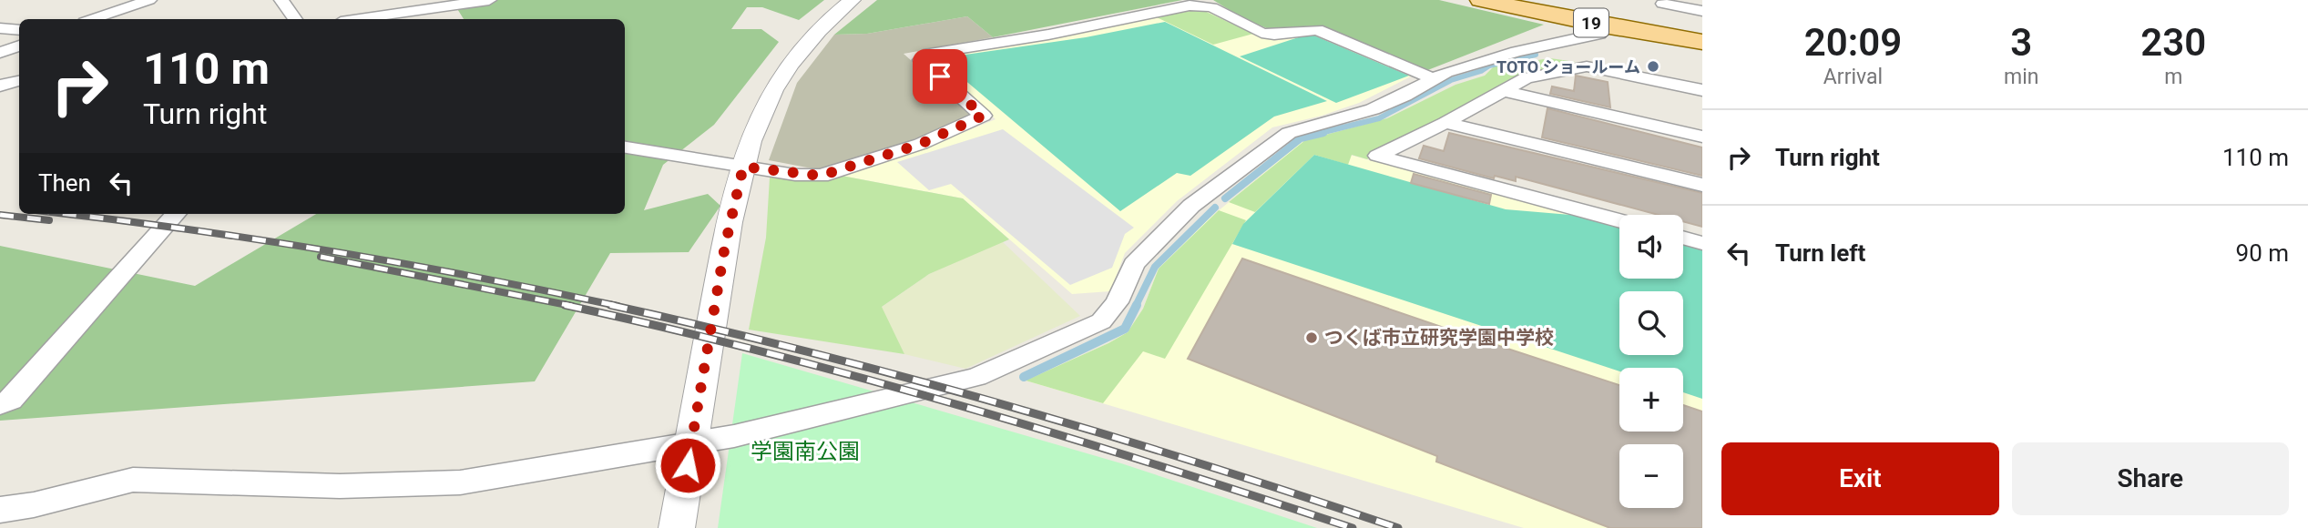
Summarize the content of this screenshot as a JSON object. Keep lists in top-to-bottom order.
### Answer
{
  "streets": {
    "main road": ["19"]
  },
  "parks": ["学園南公園"],
  "places": ["TOTO ショールーム", "つくば市立研究学園中学校"],
  "page": {
    "eta": [
      "20:09",
      "Arrival",
      "3",
      "min",
      "230",
      "m"
    ],
    "turn": ["110 m", "Turn right"],
    "list": [
      {
        "name": "Turn right",
        "value": "110 m"
      },
      {
        "name": "Turn left",
        "value": "90 m"
      }
    ],
    "then": "Then",
    "map_buttons": ["+", "−"],
    "buttons": ["Exit", "Share"]
  }
}
